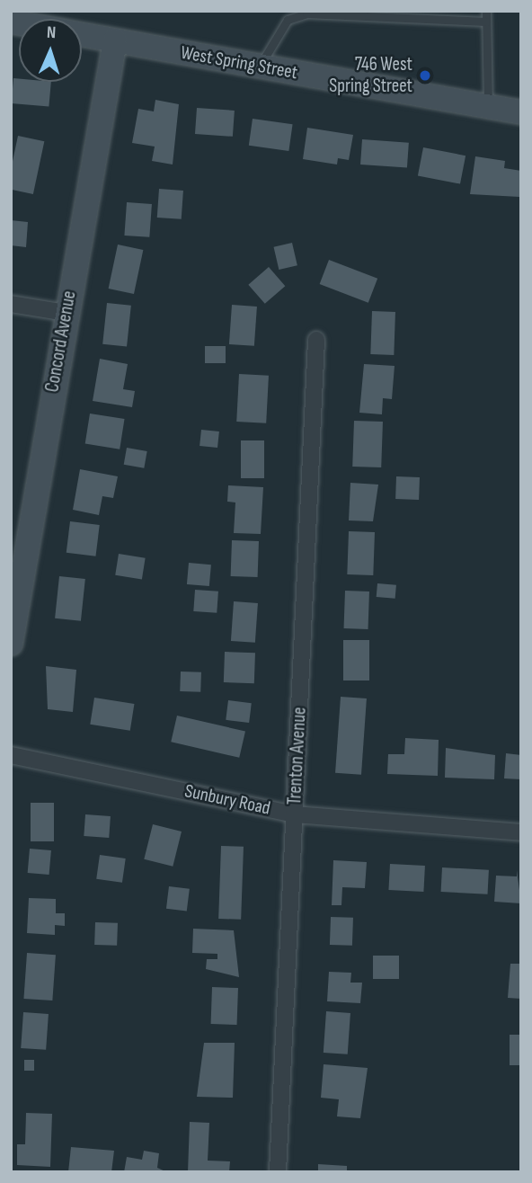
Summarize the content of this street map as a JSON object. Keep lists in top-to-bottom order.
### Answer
{
  "streets": {
    "street": [
      "West Spring Street",
      "Concord Avenue",
      "Trenton Avenue",
      "Sunbury Road"
    ]
  },
  "crossings": [
    ["West Spring Street", "Concord Avenue"],
    ["Trenton Avenue", "Sunbury Road"]
  ],
  "places": ["746 West Spring Street"],
  "north": "top"
}
